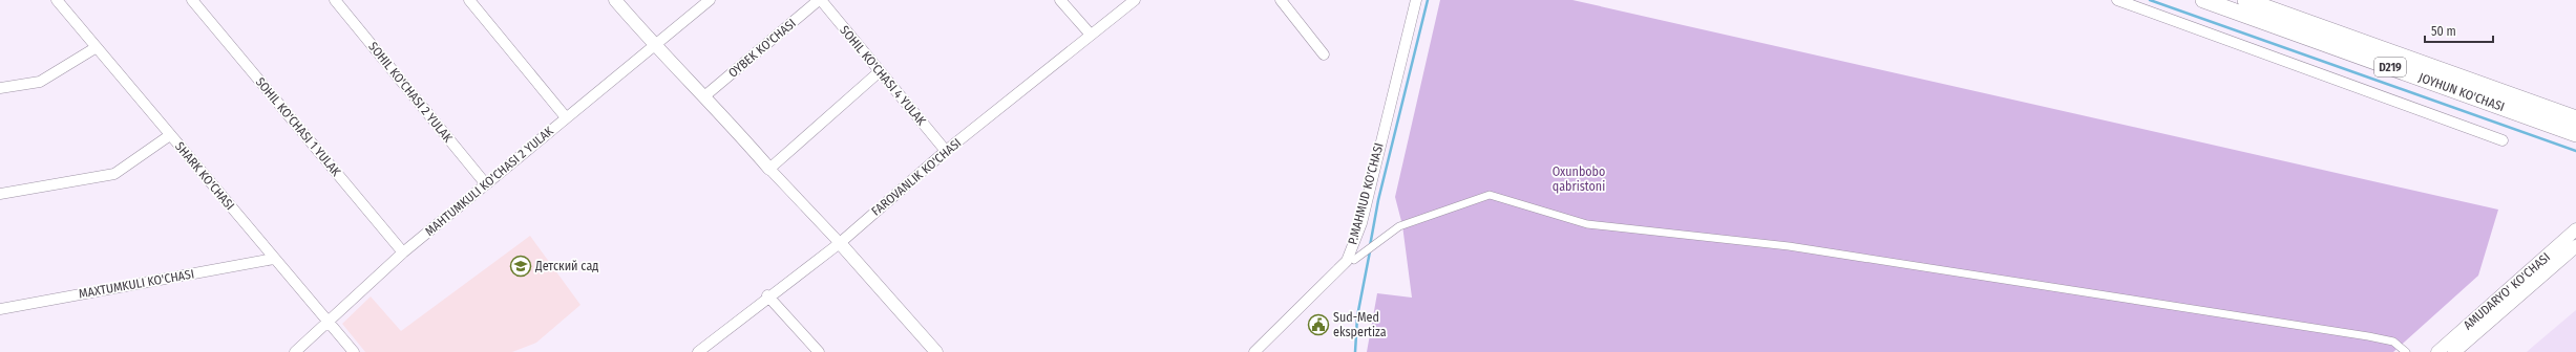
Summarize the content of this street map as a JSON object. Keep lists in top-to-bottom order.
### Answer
{
  "streets": {
    "main road": ["D219", "JOYHUN KO'CHASI"],
    "street": [
      "OYBEK KO'CHASI",
      "SOHIL KO'CHASI 4 YULAK",
      "SOHIL KO'CHASI 2 YULAK",
      "SOHIL KO'CHASI 1 YULAK",
      "SHARK KO'CHASI",
      "FAROVANLIK KO'CHASI",
      "MAHTUMKULI KO'CHASI 2 YULAK",
      "P.MAHMUD KO'CHASI",
      "MАXTUMKULI KO'CHASI",
      "AMUDARYO' KO'CHASI"
    ]
  },
  "crossings": [
    ["OYBEK KO'CHASI", "SOHIL KO'CHASI 4 YULAK"],
    ["SOHIL KO'CHASI 4 YULAK", "FAROVANLIK KO'CHASI"],
    ["SOHIL KO'CHASI 2 YULAK", "MAHTUMKULI KO'CHASI 2 YULAK"],
    ["SOHIL KO'CHASI 1 YULAK", "MAHTUMKULI KO'CHASI 2 YULAK"],
    ["SHARK KO'CHASI", "MAHTUMKULI KO'CHASI 2 YULAK"],
    ["SHARK KO'CHASI", "MАXTUMKULI KO'CHASI"]
  ],
  "parks": ["Oxunbobo qabristoni"],
  "places": {
    "school or university": ["Детский сад"],
    "public building": ["Sud-Med ekspertiza"]
  },
  "scale_bar": "50 m"
}
